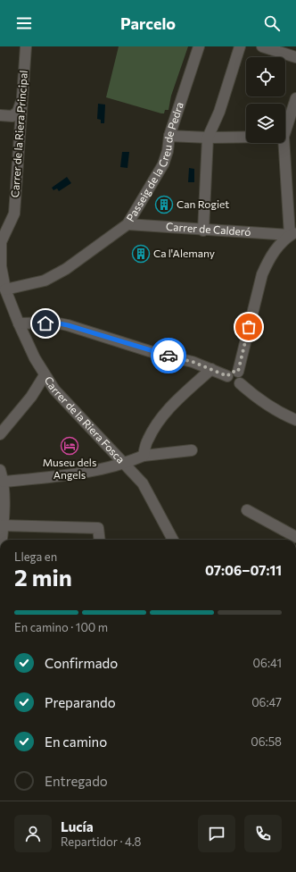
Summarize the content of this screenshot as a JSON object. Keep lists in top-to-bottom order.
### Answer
{
  "streets": {
    "street": [
      "Carrer de la Riera Principal",
      "Passeig de la Creu de Pedra",
      "Carrer de Calderó",
      "Carrer de la Riera Fosca"
    ]
  },
  "crossings": [
    ["Carrer de la Riera Principal", "Carrer de la Riera Fosca"],
    ["Passeig de la Creu de Pedra", "Carrer de Calderó"],
    ["Passeig de la Creu de Pedra", "Carrer de la Riera Fosca"]
  ],
  "places": {
    "building": ["Can Rogiet", "Ca l'Alemany"],
    "hotel": ["Museu dels Angels"]
  },
  "page": {
    "header": "Parcelo",
    "heading": ["2 min", "Llega en", "07:06–07:11"],
    "panel": ["Lucía", "Repartidor · 4.8"],
    "bar": "En camino · 100 m",
    "list": [
      ["Confirmado", "06:41"],
      ["Preparando", "06:47"],
      ["En camino", "06:58"],
      "Entregado"
    ]
  }
}
